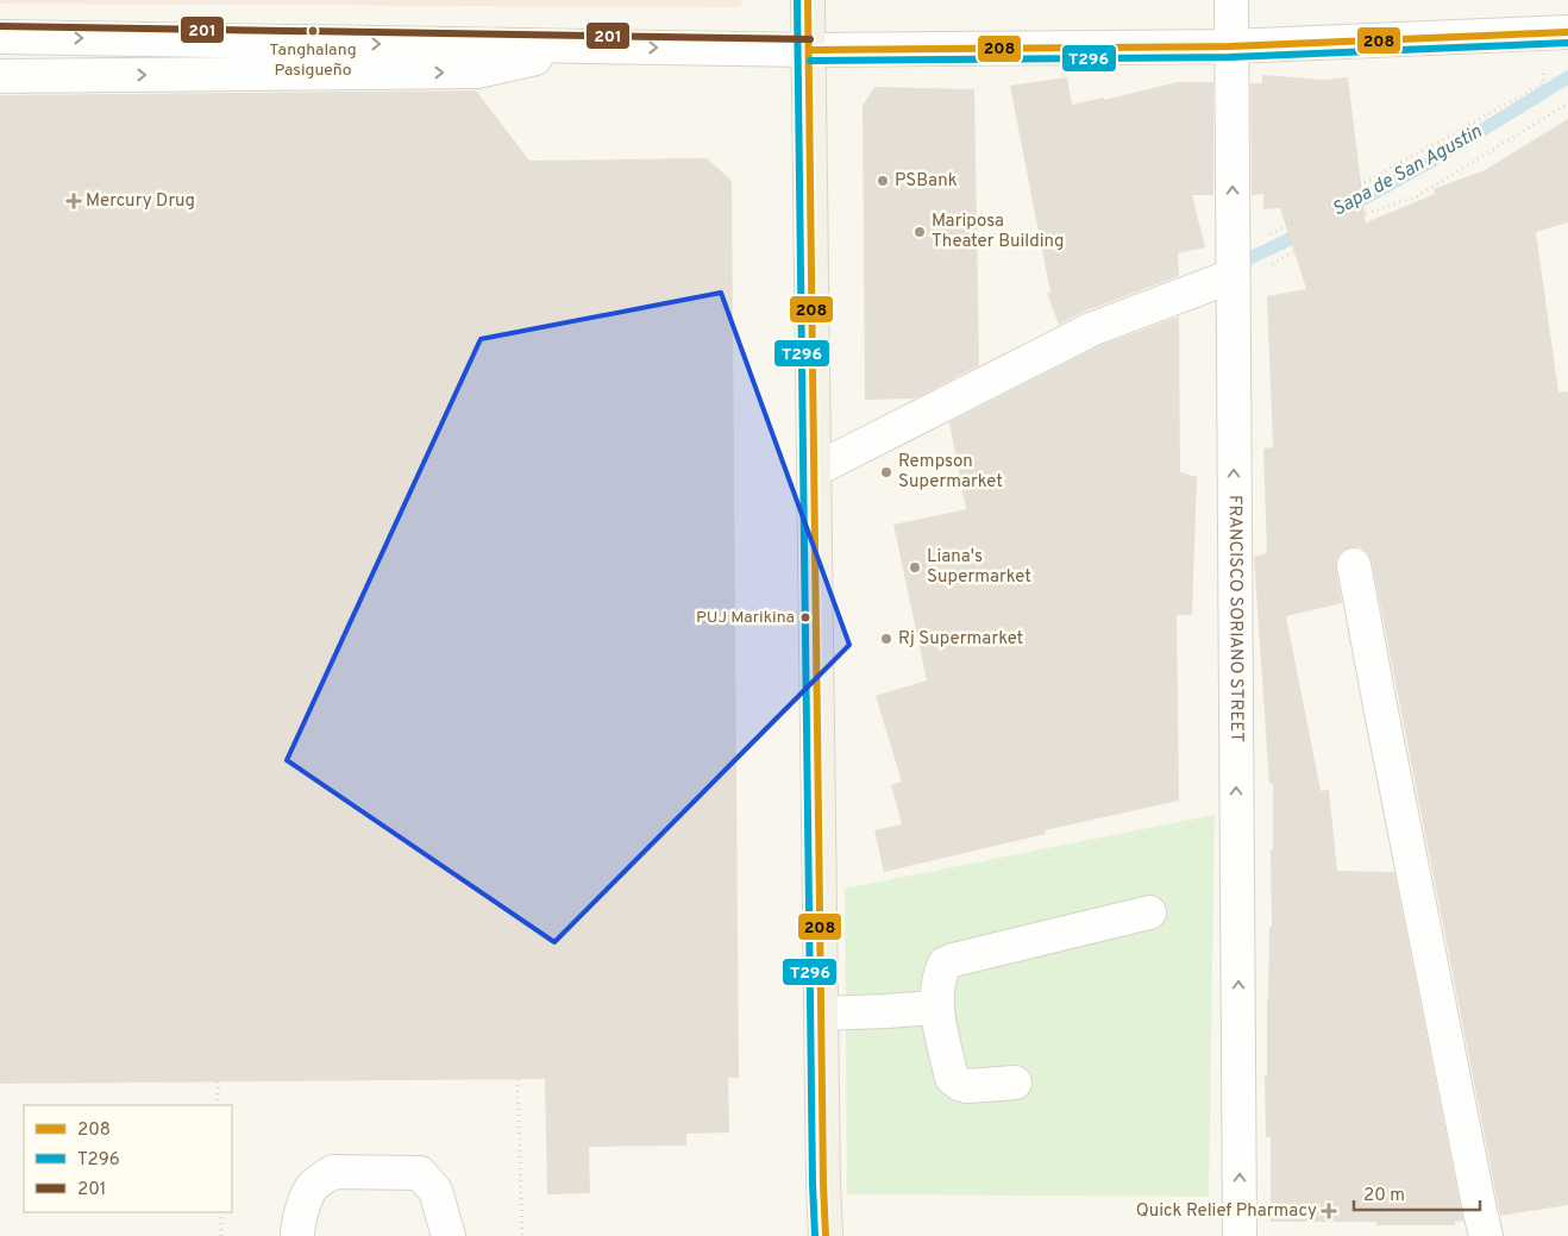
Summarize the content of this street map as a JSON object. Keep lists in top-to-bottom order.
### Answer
{
  "streets": {
    "street": ["FRANCISCO SORIANO STREET"]
  },
  "water": ["Sapa de San Agustin"],
  "places": {
    "other": [
      "Tanghalang Pasigueño",
      "PSBank",
      "Mariposa Theater Building",
      "Rempson Supermarket",
      "Liana's Supermarket",
      "PUJ Marikina",
      "Rj Supermarket"
    ],
    "health": ["Mercury Drug", "Quick Relief Pharmacy"]
  },
  "lines": ["transit line 208", "transit line T296", "transit line 201"],
  "legend": ["208", "T296", "201"],
  "scale_bar": "20 m"
}
